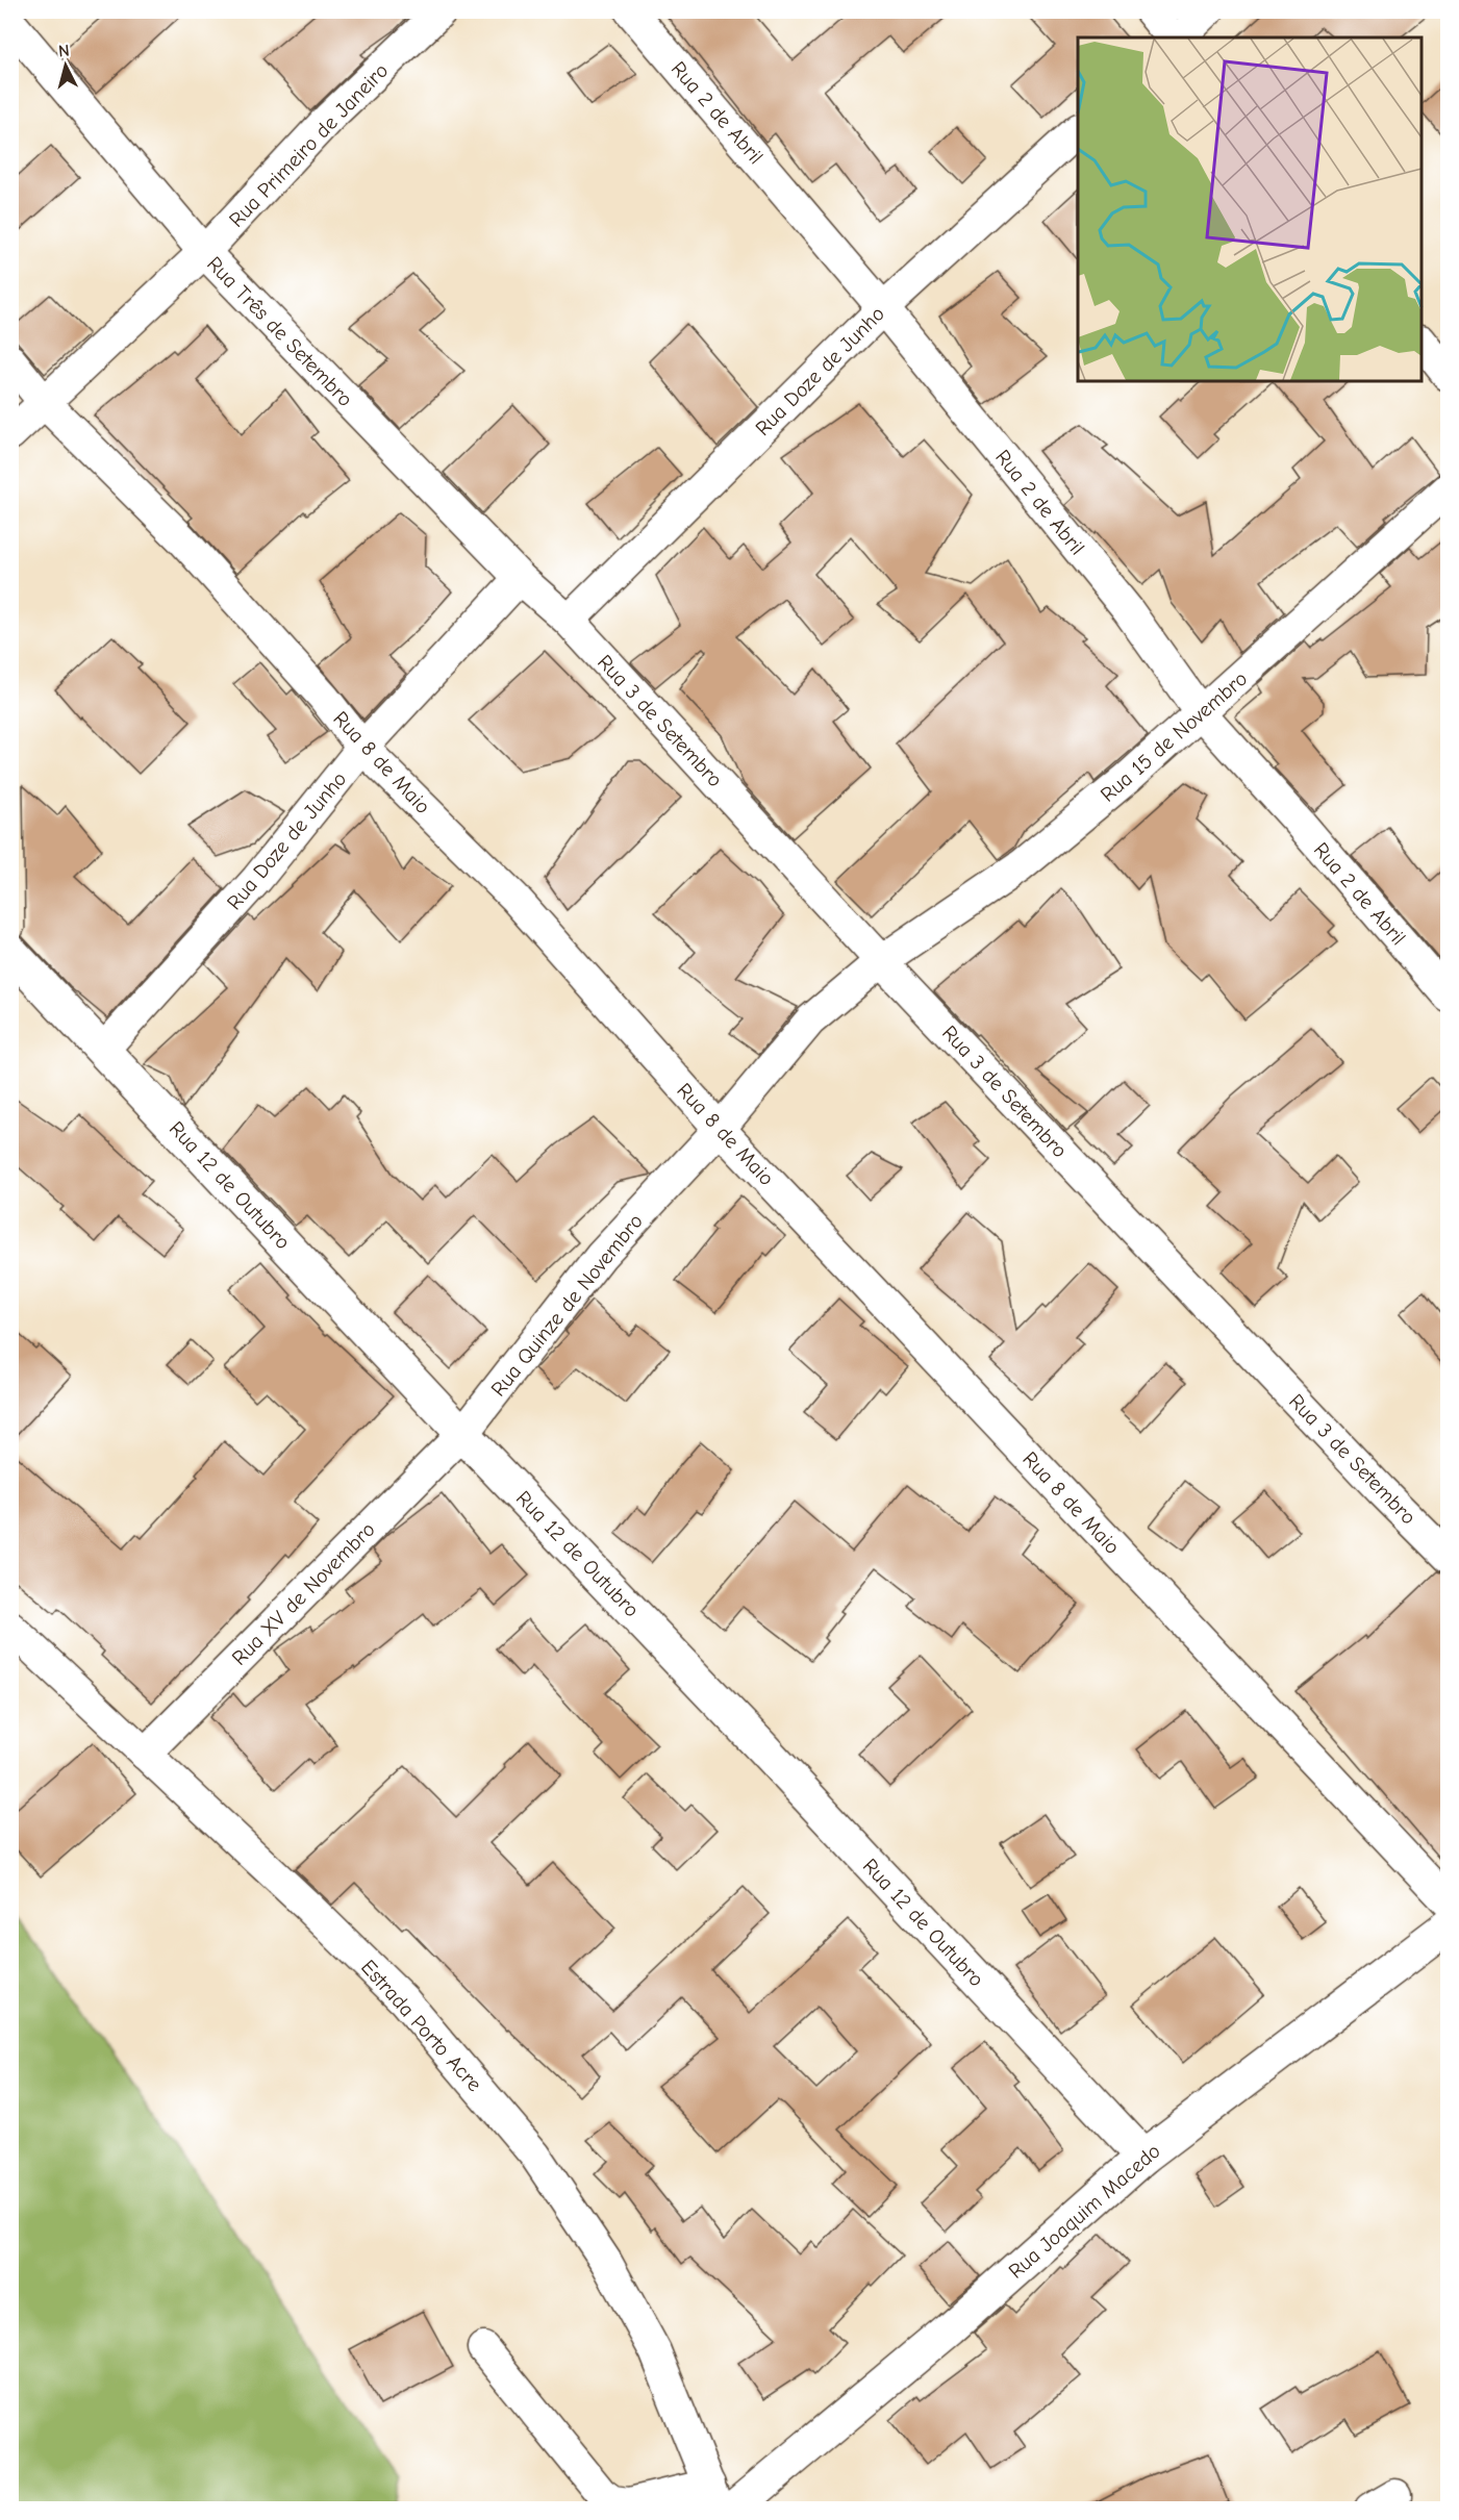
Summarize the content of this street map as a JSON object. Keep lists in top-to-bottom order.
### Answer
{
  "streets": {
    "street": [
      "Rua 2 de Abril",
      "Rua Primeiro de Janeiro",
      "Rua Três de Setembro",
      "Rua Doze de Junho",
      "Rua 3 de Setembro",
      "Rua 15 de Novembro",
      "Rua 8 de Maio",
      "Rua 12 de Outubro",
      "Rua Quinze de Novembro",
      "Rua XV de Novembro",
      "Estrada Porto Acre",
      "Rua Joaquim Macedo"
    ]
  },
  "crossings": [
    ["Rua 2 de Abril", "Rua Doze de Junho"],
    ["Rua 2 de Abril", "Rua 15 de Novembro"],
    ["Rua Primeiro de Janeiro", "Rua Três de Setembro"],
    ["Rua Primeiro de Janeiro", "Rua 8 de Maio"],
    ["Rua Três de Setembro", "Rua Doze de Junho"],
    ["Rua Três de Setembro", "Rua 3 de Setembro"],
    ["Rua Doze de Junho", "Rua 3 de Setembro"],
    ["Rua Doze de Junho", "Rua 8 de Maio"],
    ["Rua Doze de Junho", "Rua 12 de Outubro"],
    ["Rua 3 de Setembro", "Rua 15 de Novembro"],
    ["Rua 3 de Setembro", "Rua Quinze de Novembro"],
    ["Rua 15 de Novembro", "Rua Quinze de Novembro"],
    ["Rua 8 de Maio", "Rua Quinze de Novembro"],
    ["Rua 12 de Outubro", "Rua Quinze de Novembro"],
    ["Rua 12 de Outubro", "Rua XV de Novembro"],
    ["Rua 12 de Outubro", "Rua Joaquim Macedo"],
    ["Rua Quinze de Novembro", "Rua XV de Novembro"],
    ["Rua XV de Novembro", "Estrada Porto Acre"],
    ["Estrada Porto Acre", "Rua Joaquim Macedo"]
  ],
  "north": "top"
}
